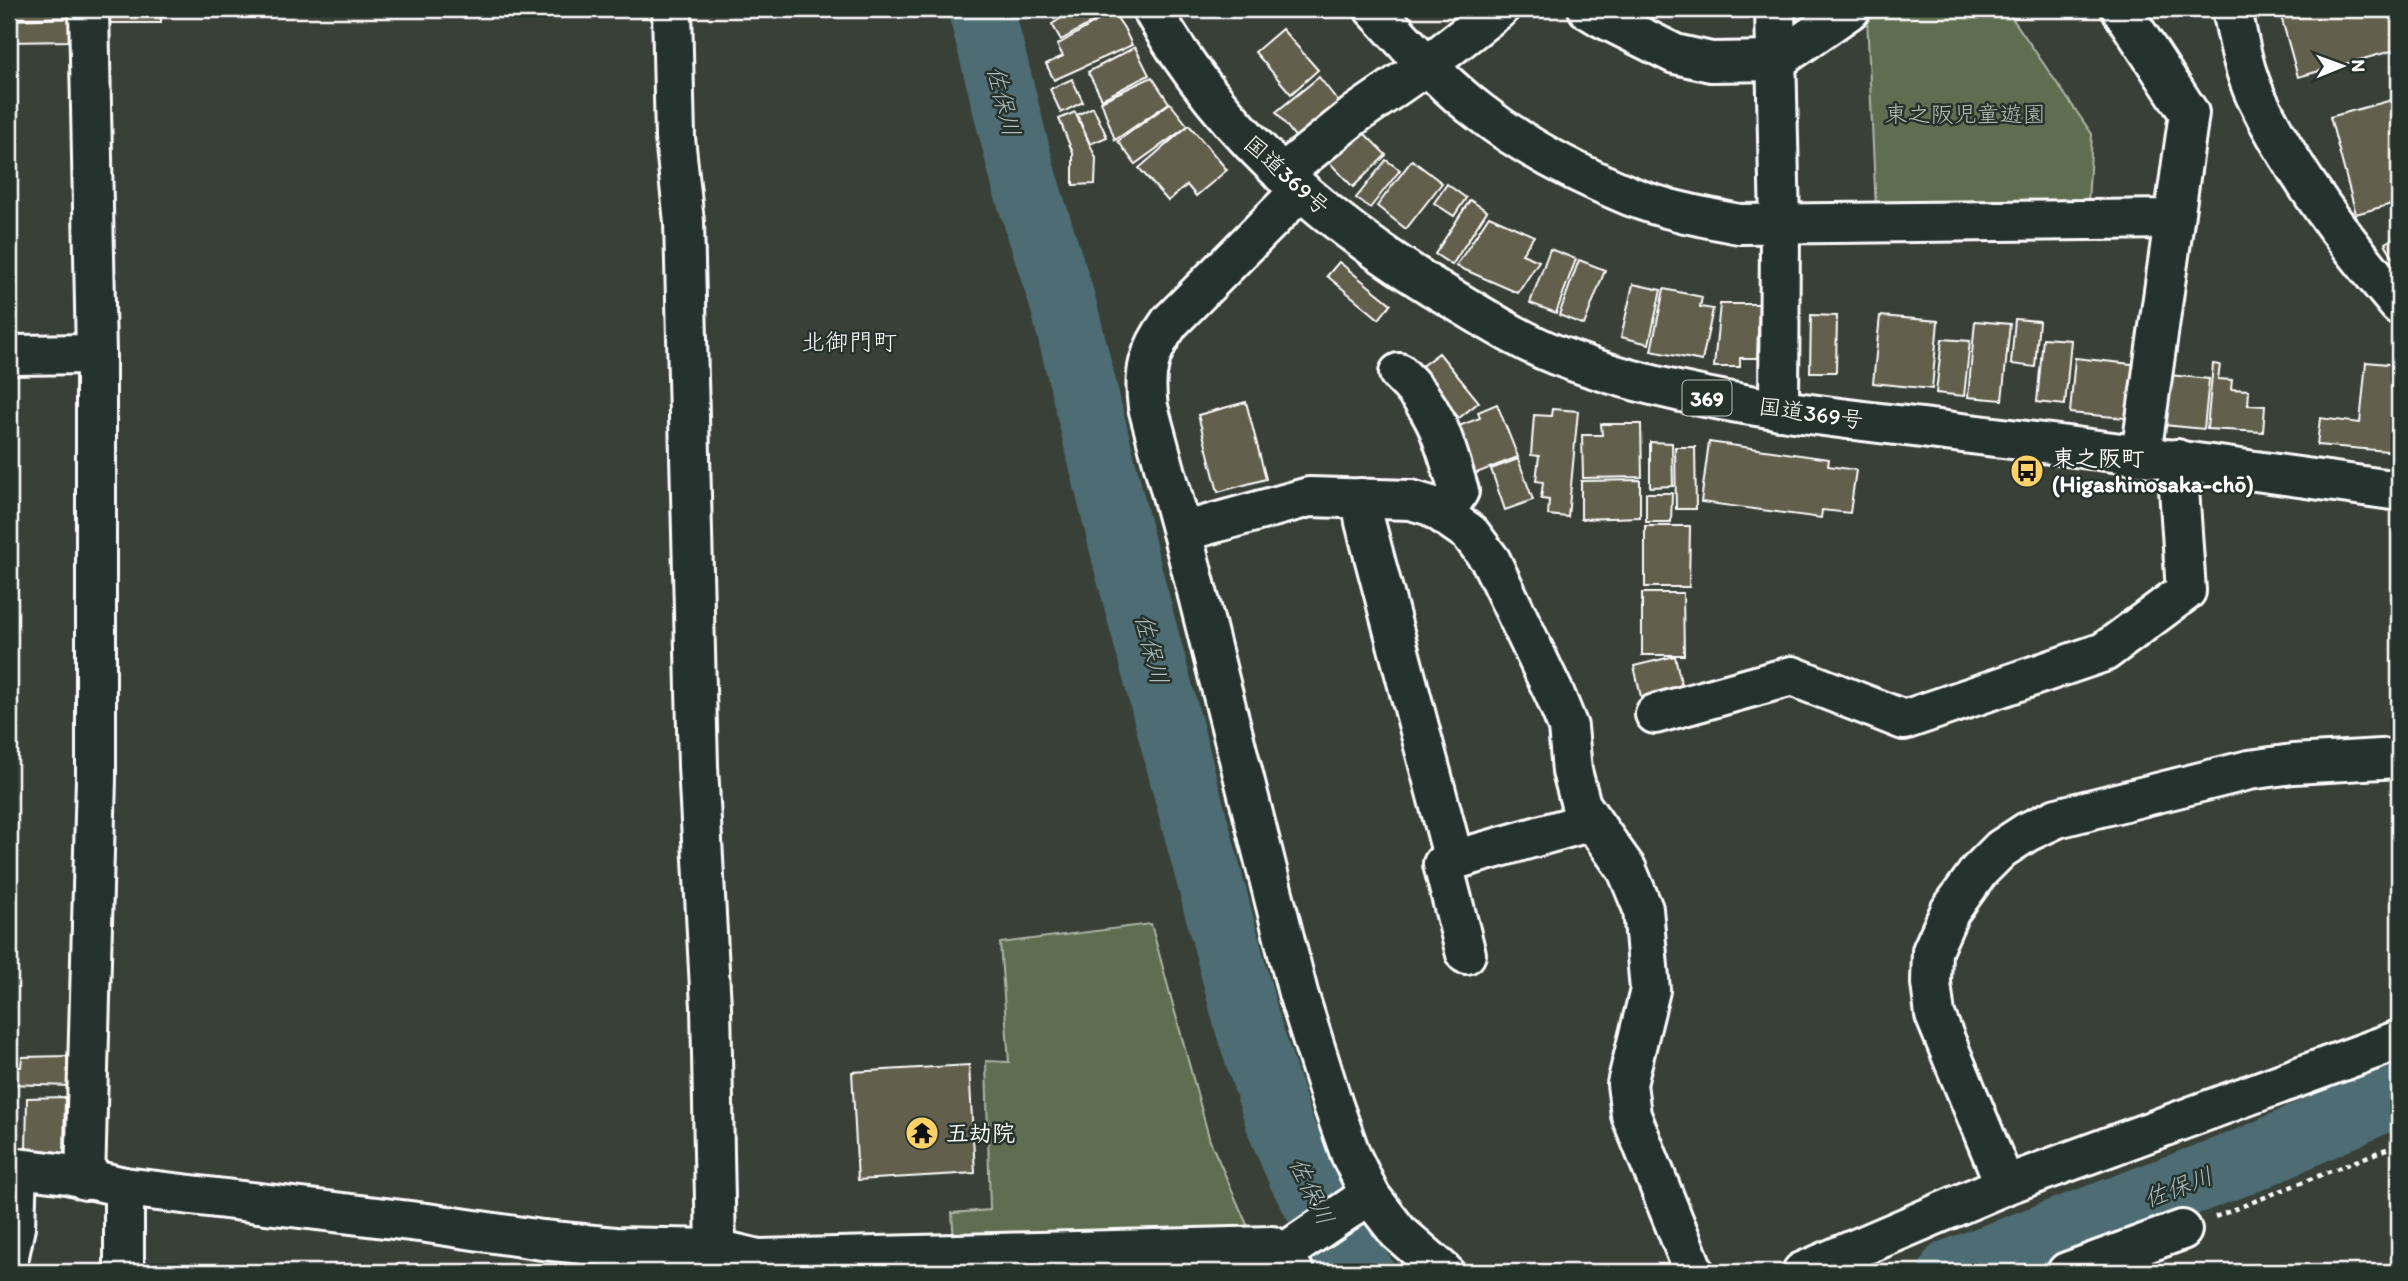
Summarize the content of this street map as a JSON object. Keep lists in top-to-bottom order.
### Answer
{
  "streets": {
    "main road": ["国道369号", "369"]
  },
  "districts": ["北御門町"],
  "water": ["佐保川"],
  "parks": ["東之阪児童遊園"],
  "places": {
    "bus stop": ["東之阪町 (Higashinosaka-chō)"],
    "temple": ["五劫院"]
  },
  "north": "right"
}
